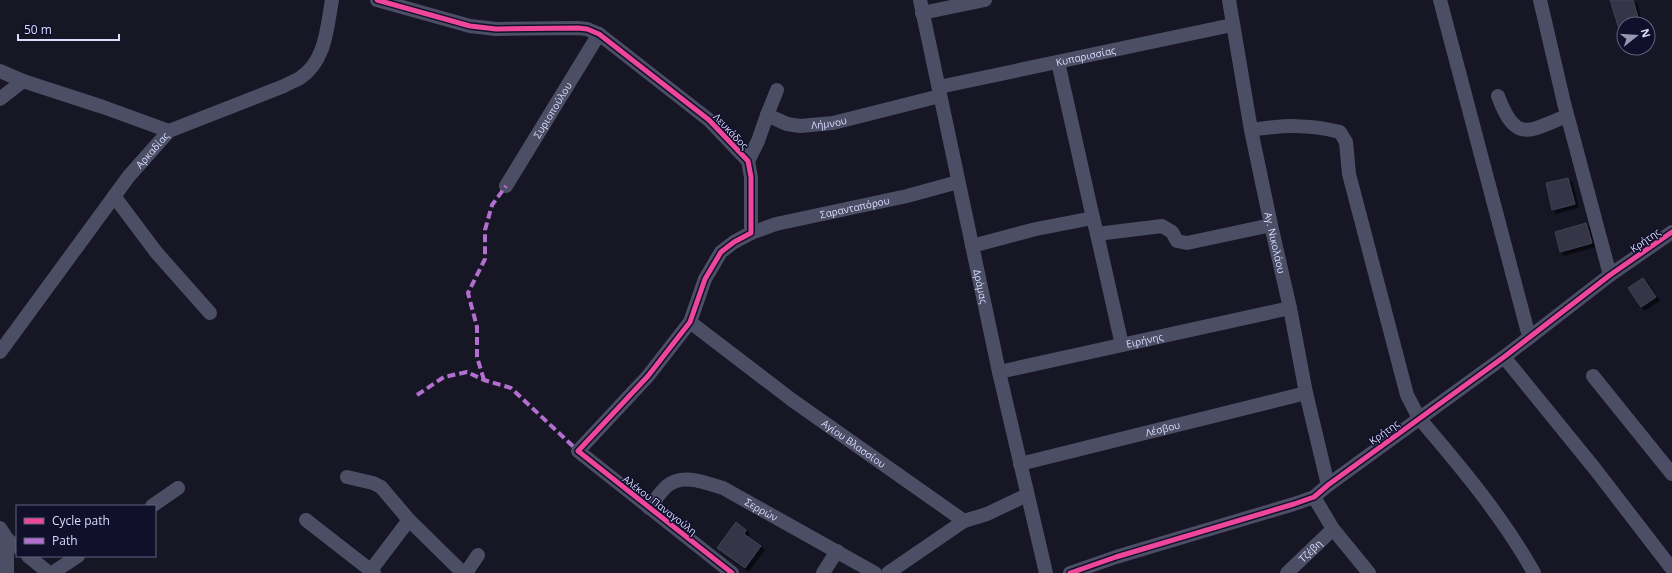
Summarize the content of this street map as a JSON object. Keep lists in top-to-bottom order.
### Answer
{
  "streets": {
    "street": [
      "Κυπαρισσίας",
      "Συριοπούλου",
      "Λήμνου",
      "Λευκάδος",
      "Αρκαδίας",
      "Σαρανταπόρου",
      "Κρήτης",
      "Αγ. Νικολάου",
      "Δράμας",
      "Ειρήνης",
      "Λέσβου",
      "Αγίου Βλασσίου",
      "Αλέκου Παναγούλη",
      "Σερρών",
      "Τζέβη"
    ]
  },
  "crossings": [
    ["Κυπαρισσίας", "Λήμνου"],
    ["Κυπαρισσίας", "Αγ. Νικολάου"],
    ["Κυπαρισσίας", "Δράμας"],
    ["Συριοπούλου", "Λευκάδος"],
    ["Λήμνου", "Δράμας"],
    ["Λευκάδος", "Σαρανταπόρου"],
    ["Σαρανταπόρου", "Δράμας"],
    ["Κρήτης", "Αγ. Νικολάου"],
    ["Αγ. Νικολάου", "Ειρήνης"],
    ["Αγ. Νικολάου", "Λέσβου"],
    ["Δράμας", "Ειρήνης"],
    ["Δράμας", "Λέσβου"],
    ["Αγίου Βλασσίου", "Αλέκου Παναγούλη"],
    ["Αλέκου Παναγούλη", "Σερρών"]
  ],
  "legend": ["Cycle path", "Path"],
  "scale_bar": "50 m",
  "north": "right"
}
